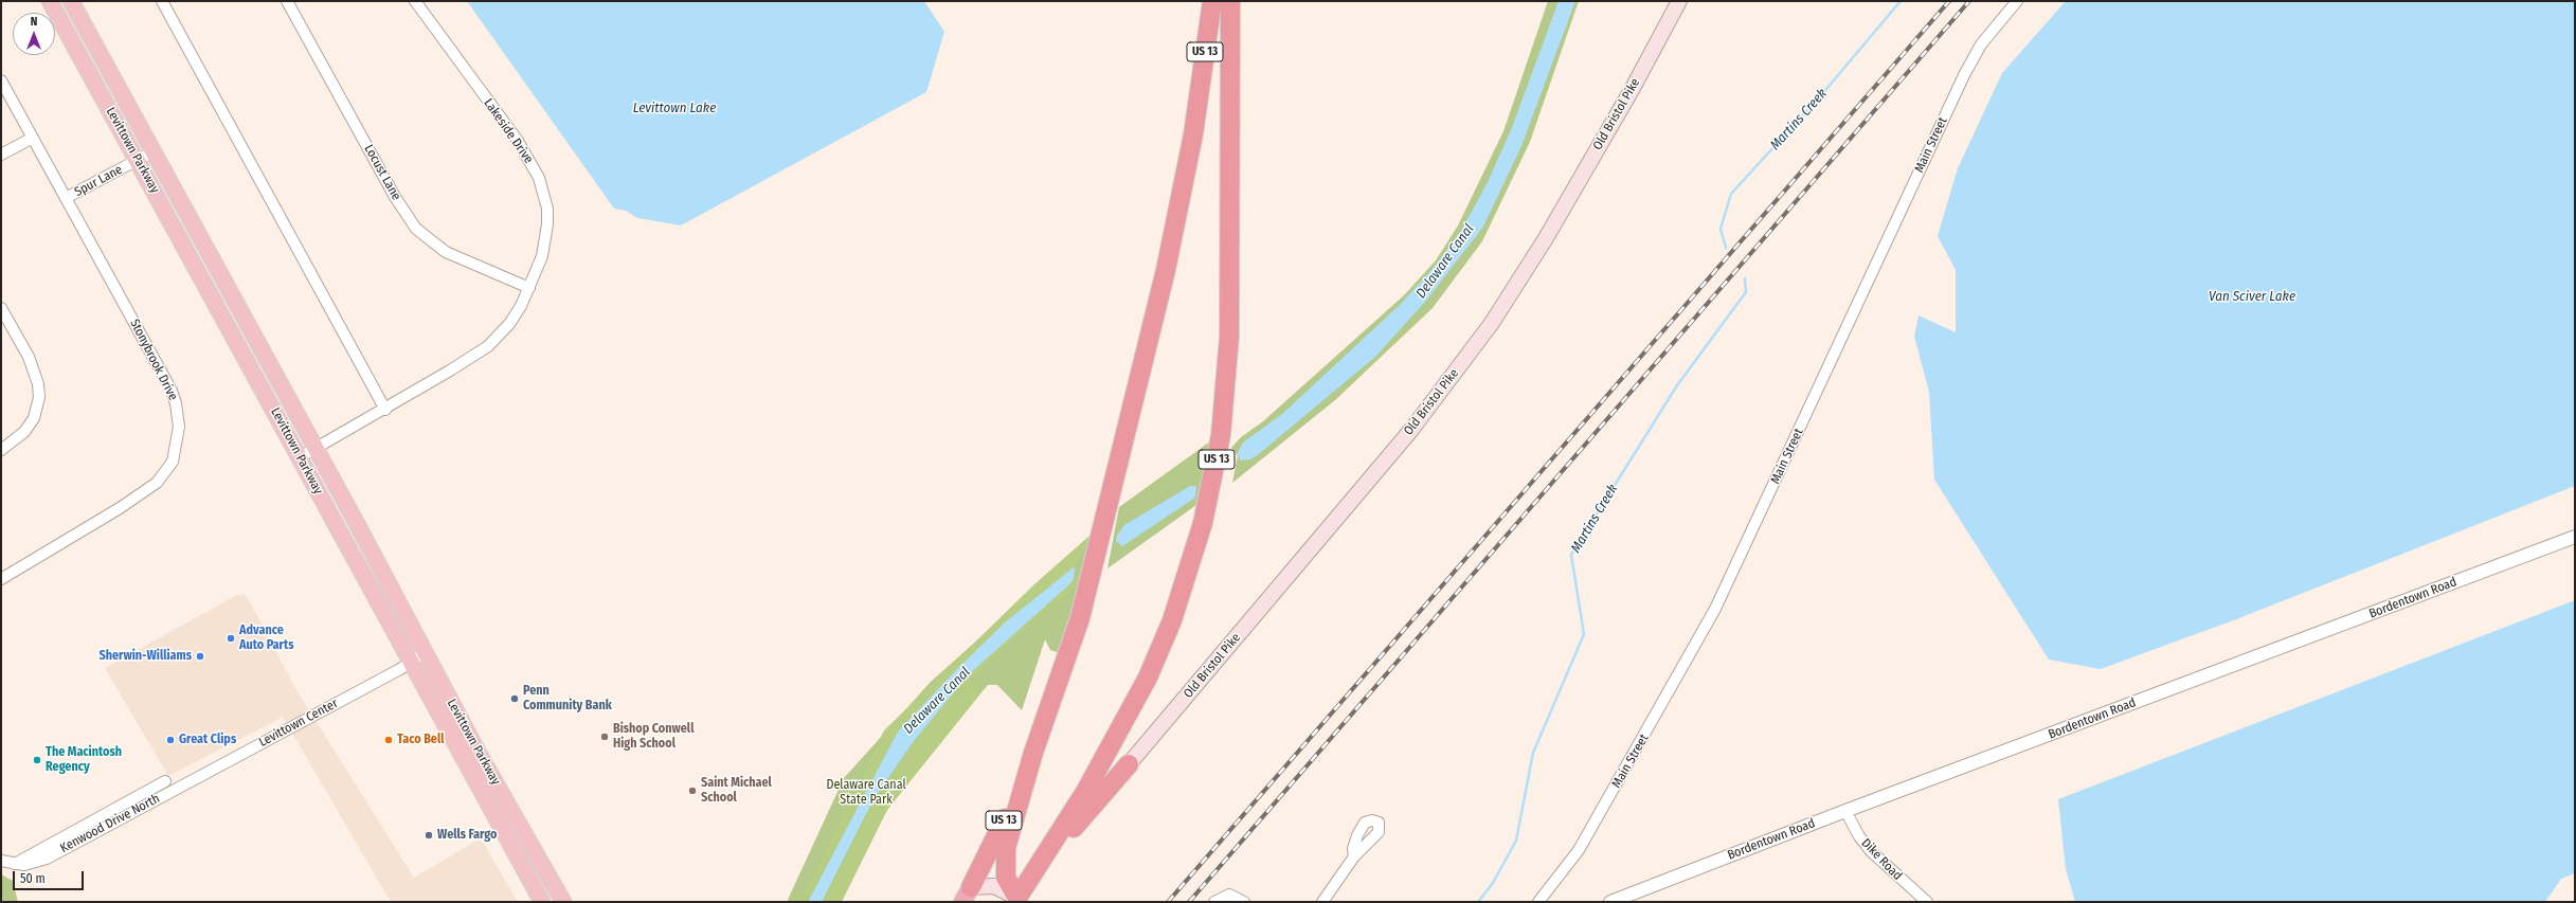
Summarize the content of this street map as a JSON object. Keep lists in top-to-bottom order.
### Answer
{
  "streets": {
    "highway": ["US 13"],
    "main road": ["Old Bristol Pike", "Levittown Parkway"],
    "street": [
      "Lakeside Drive",
      "Main Street",
      "Locust Lane",
      "Spur Lane",
      "Stonybrook Drive",
      "Bordentown Road",
      "Levittown Center",
      "Kenwood Drive North",
      "Dike Road"
    ]
  },
  "crossings": [
    ["Lakeside Drive", "Levittown Parkway"],
    ["Lakeside Drive", "Locust Lane"],
    ["Levittown Parkway", "Spur Lane"],
    ["Levittown Parkway", "Levittown Center"],
    ["Spur Lane", "Stonybrook Drive"],
    ["Bordentown Road", "Dike Road"],
    ["Levittown Center", "Kenwood Drive North"]
  ],
  "water": [
    "Levittown Lake",
    "Martins Creek",
    "Delaware Canal",
    "Van Sciver Lake"
  ],
  "parks": ["Delaware Canal State Park"],
  "places": [
    "Advance Auto Parts",
    "Sherwin-Williams",
    "Penn Community Bank",
    "Bishop Conwell High School",
    "Great Clips",
    "Taco Bell",
    "The Macintosh Regency",
    "Saint Michael School",
    "Wells Fargo"
  ],
  "scale_bar": "50 m",
  "north": "top"
}
